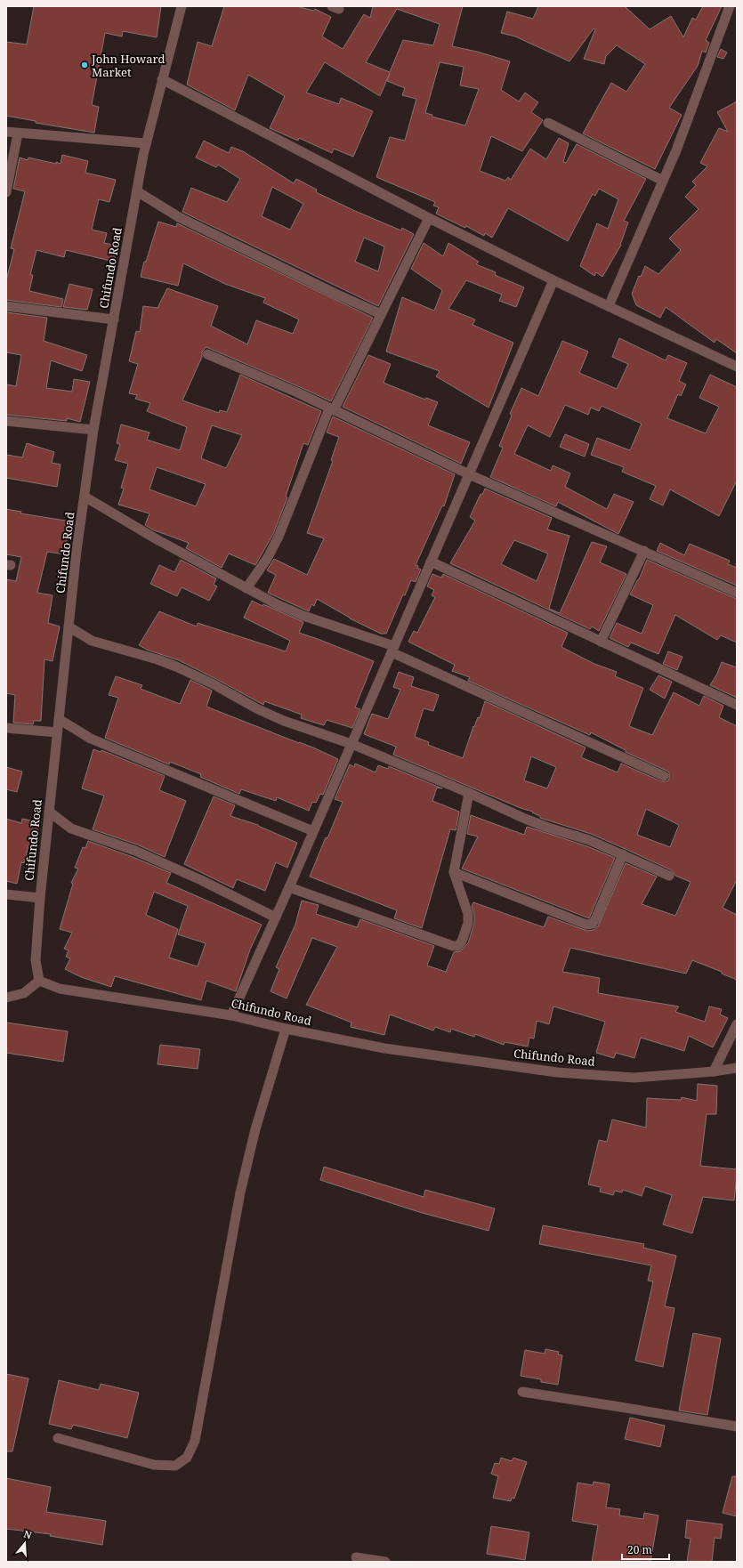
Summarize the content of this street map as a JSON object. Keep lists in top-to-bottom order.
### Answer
{
  "streets": {
    "street": ["Chifundo Road"]
  },
  "places": ["John Howard Market"],
  "scale_bar": "20 m",
  "north": "top"
}
